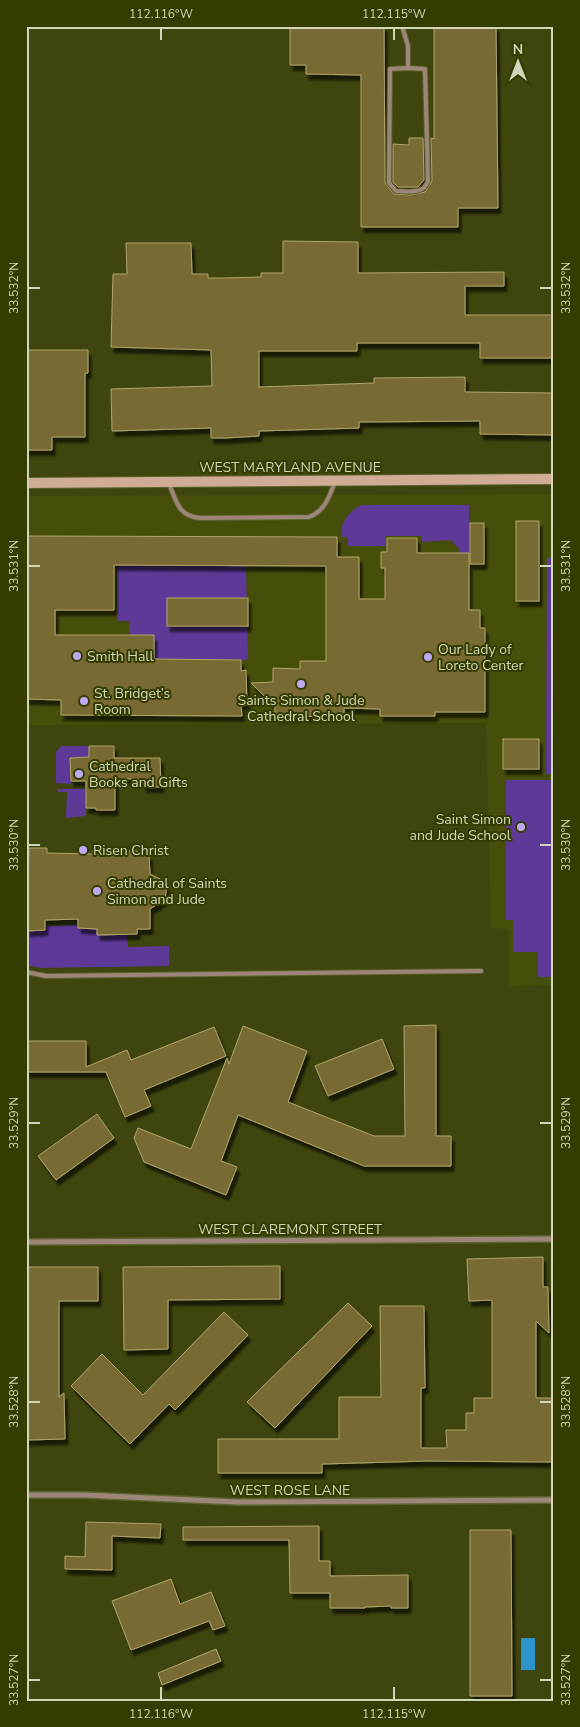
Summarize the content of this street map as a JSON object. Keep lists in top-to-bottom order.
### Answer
{
  "streets": {
    "street": ["WEST MARYLAND AVENUE", "WEST CLAREMONT STREET", "WEST ROSE LANE"]
  },
  "places": [
    "Smith Hall",
    "Our Lady of Loreto Center",
    "Saints Simon & Jude Cathedral School",
    "St. Bridget’s Room",
    "Cathedral Books and Gifts",
    "Saint Simon and Jude School",
    "Risen Christ",
    "Cathedral of Saints Simon and Jude"
  ],
  "north": "top",
  "coordinates": [
    "112.116°W",
    "112.115°W",
    "33.532°N",
    "33.531°N",
    "33.530°N",
    "33.529°N",
    "33.528°N",
    "33.527°N"
  ]
}
